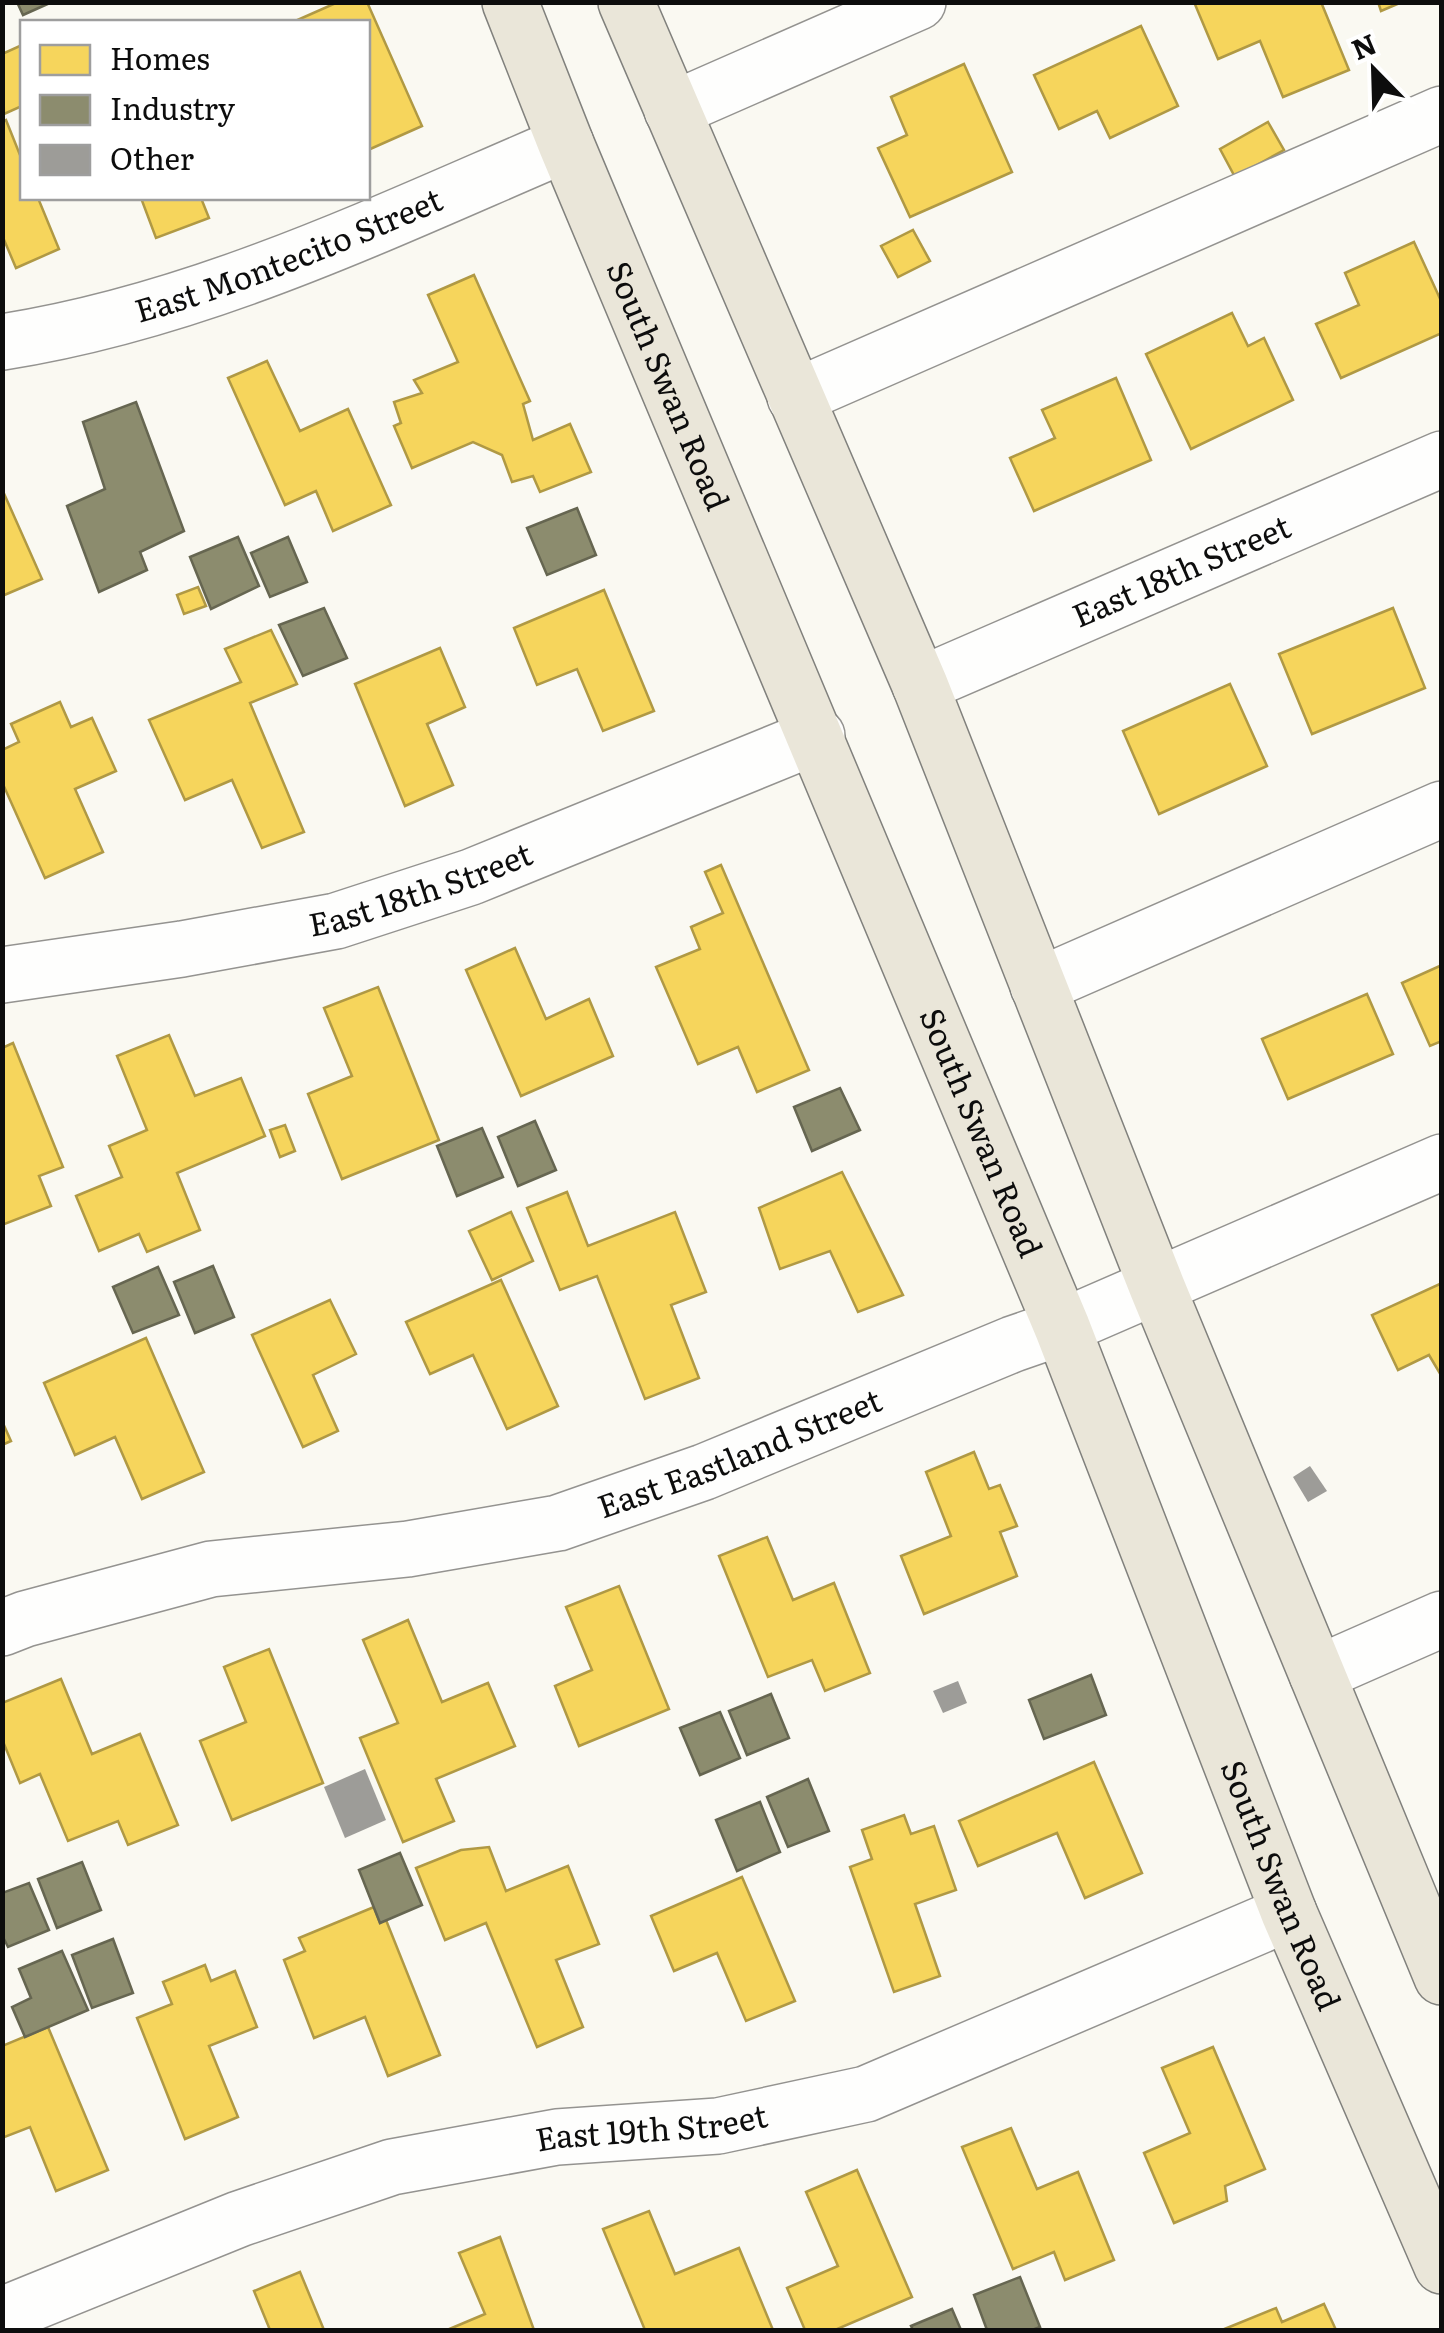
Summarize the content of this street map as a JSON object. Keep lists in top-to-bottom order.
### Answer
{
  "streets": {
    "main road": ["South Swan Road"],
    "street": [
      "East Montecito Street",
      "East 18th Street",
      "East Eastland Street",
      "East 19th Street"
    ]
  },
  "crossings": [
    ["East Montecito Street", "South Swan Road"],
    ["South Swan Road", "East 18th Street"],
    ["South Swan Road", "East Eastland Street"],
    ["South Swan Road", "East 19th Street"]
  ],
  "legend": ["Homes", "Industry", "Other"],
  "north": "top left"
}
